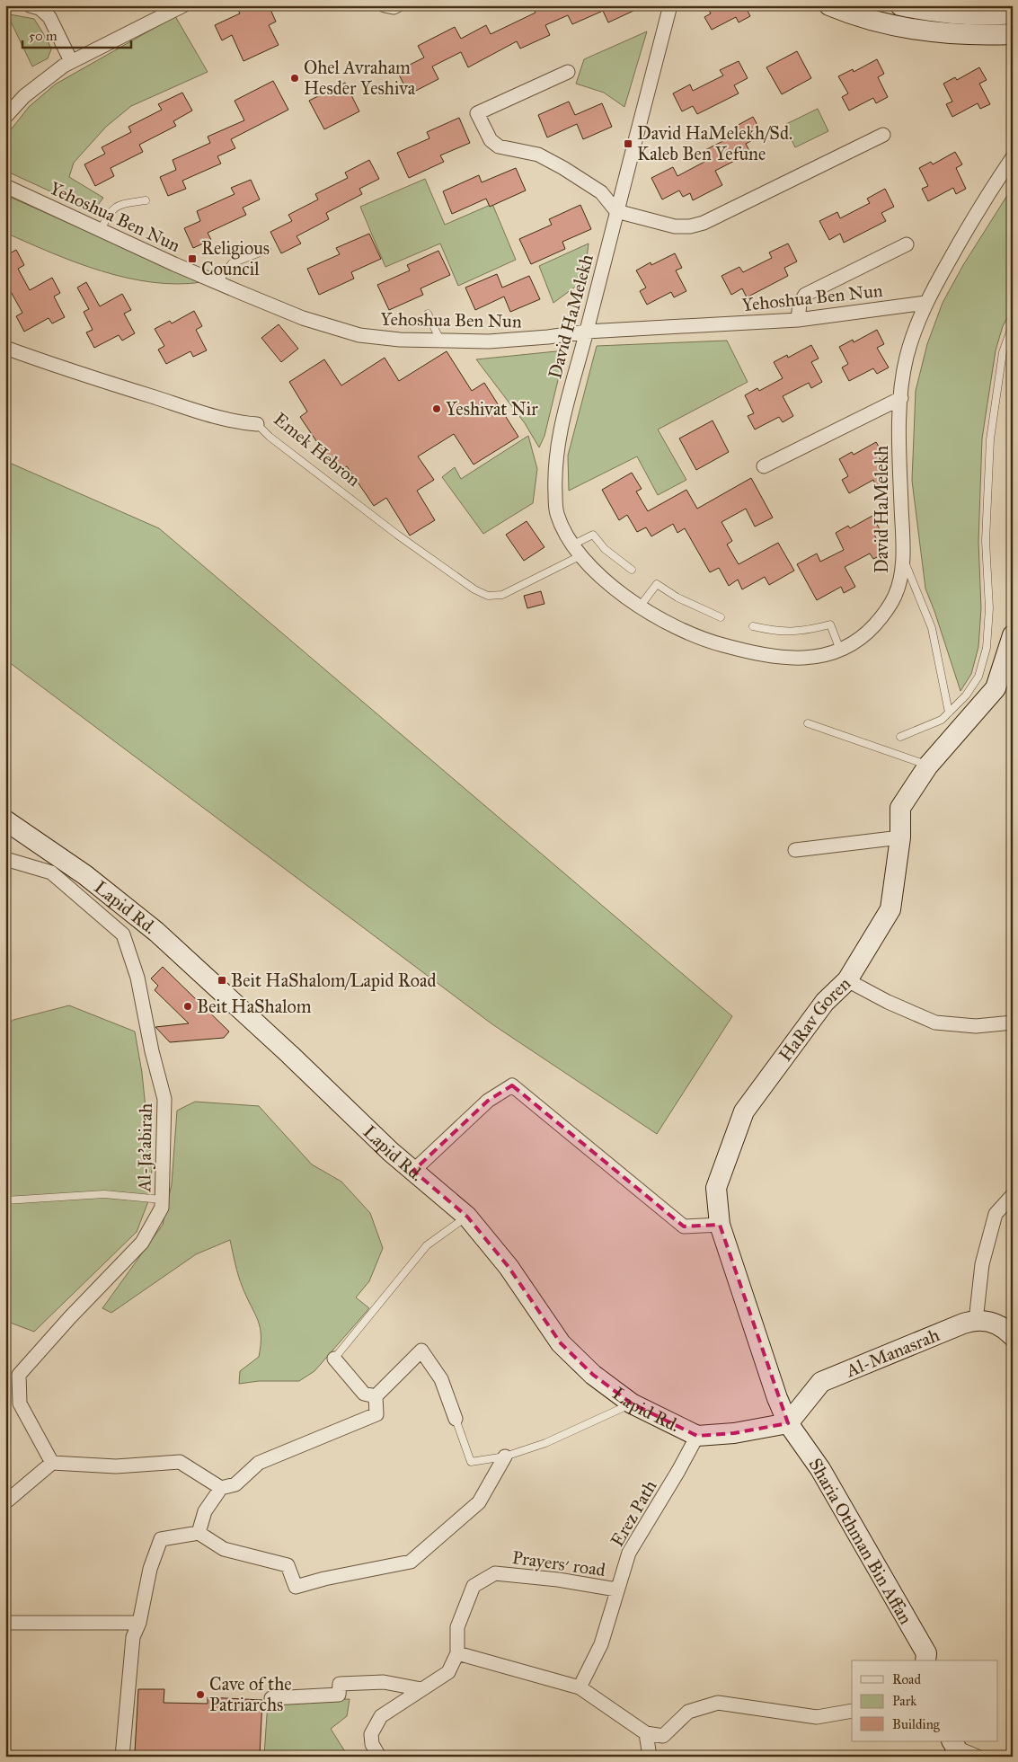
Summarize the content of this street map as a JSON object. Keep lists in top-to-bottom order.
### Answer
{
  "streets": {
    "street": [
      "Yehoshua Ben Nun",
      "David HaMelekh",
      "Emek Hebron",
      "Lapid Rd.",
      "HaRav Goren",
      "Al-Ja'abirah",
      "Al-Manasrah",
      "Erez Path",
      "Sharia Othman Bin Affan",
      "Prayers׳ road"
    ]
  },
  "crossings": [
    ["Yehoshua Ben Nun", "David HaMelekh"],
    ["David HaMelekh", "Emek Hebron"],
    ["Lapid Rd.", "HaRav Goren"],
    ["Lapid Rd.", "Al-Manasrah"],
    ["Lapid Rd.", "Erez Path"],
    ["Lapid Rd.", "Sharia Othman Bin Affan"],
    ["HaRav Goren", "Al-Manasrah"],
    ["HaRav Goren", "Sharia Othman Bin Affan"],
    ["Al-Manasrah", "Sharia Othman Bin Affan"],
    ["Erez Path", "Prayers׳ road"]
  ],
  "places": {
    "other": [
      "Ohel Avraham Hesder Yeshiva",
      "Yeshivat Nir",
      "Beit HaShalom",
      "Cave of the Patriarchs"
    ],
    "transit": ["David HaMelekh/Sd. Kaleb Ben Yefune", "Religious Council", "Beit HaShalom/Lapid Road"]
  },
  "legend": ["Road", "Park", "Building"],
  "scale_bar": "50 m"
}
